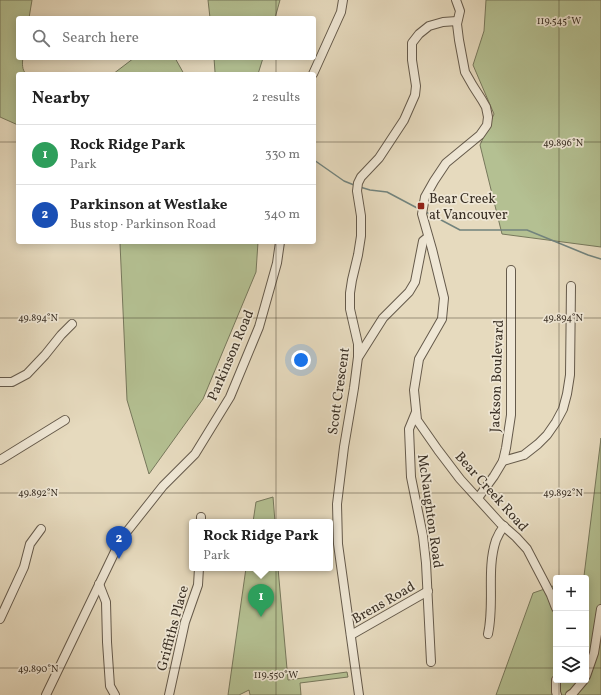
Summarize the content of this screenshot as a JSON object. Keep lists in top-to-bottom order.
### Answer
{
  "streets": {
    "street": [
      "Parkinson Road",
      "Jackson Boulevard",
      "Scott Crescent",
      "Bear Creek Road",
      "McNaughton Road",
      "Brens Road",
      "Griffiths Place"
    ]
  },
  "crossings": [
    ["Jackson Boulevard", "Bear Creek Road"],
    ["Scott Crescent", "Bear Creek Road"],
    ["Scott Crescent", "Brens Road"],
    ["Bear Creek Road", "McNaughton Road"],
    ["McNaughton Road", "Brens Road"]
  ],
  "places": {
    "transit": ["Bear Creek at Vancouver"]
  },
  "page": {
    "search": "Search here",
    "heading": ["Nearby", "2 results"],
    "list": [
      {
        "mark": "1",
        "name": "Rock Ridge Park",
        "note": "Park",
        "value": "330 m"
      },
      {
        "mark": "2",
        "name": "Parkinson at Westlake",
        "note": "Bus stop · Parkinson Road",
        "value": "340 m"
      }
    ],
    "popup": ["Rock Ridge Park", "Park"],
    "pins": ["2", "1"],
    "map_buttons": ["+", "−"]
  },
  "coordinates": [
    "119.545°W",
    "49.896°N",
    "49.894°N",
    "49.892°N",
    "49.890°N",
    "119.550°W"
  ]
}
